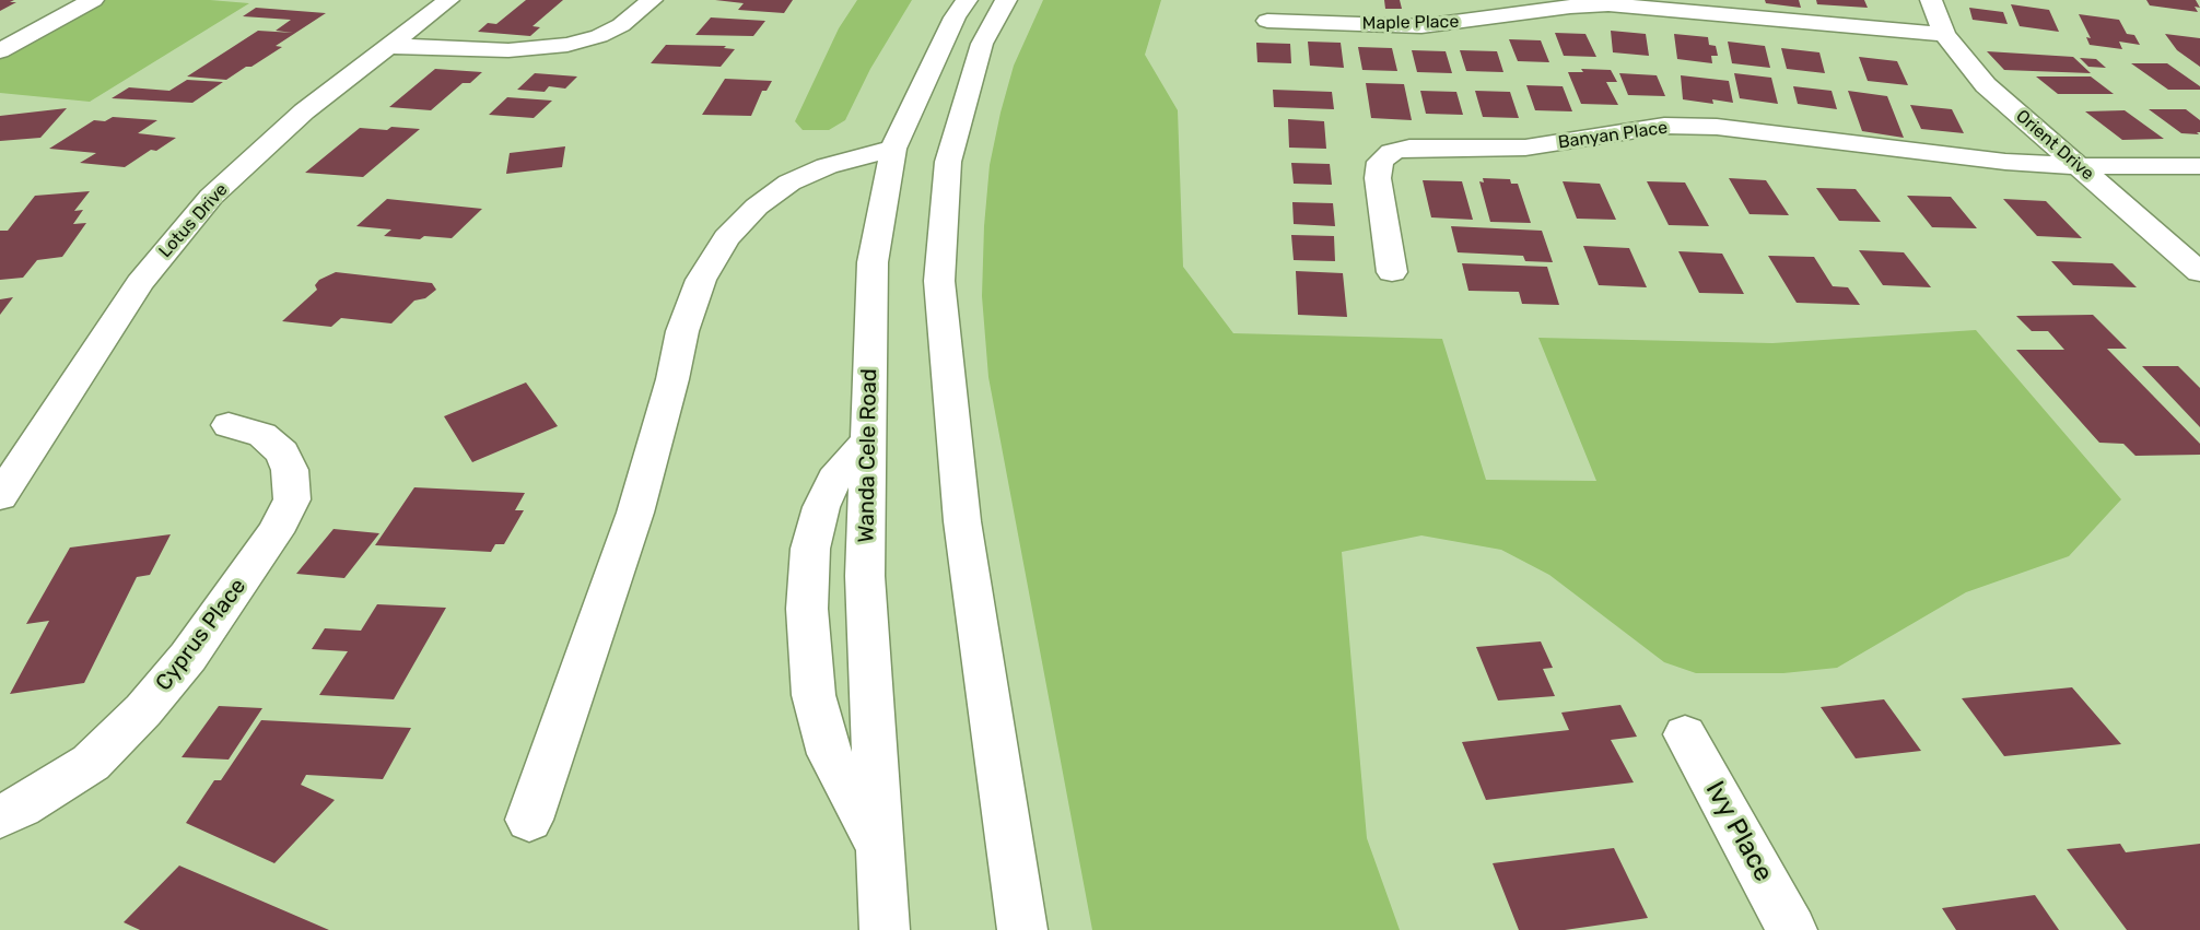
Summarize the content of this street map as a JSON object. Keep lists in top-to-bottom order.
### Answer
{
  "streets": {
    "street": [
      "Maple Place",
      "Banyan Place",
      "Orient Drive",
      "Lotus Drive",
      "Wanda Cele Road",
      "Cyprus Place",
      "Ivy Place"
    ]
  },
  "crossings": [
    ["Maple Place", "Orient Drive"],
    ["Banyan Place", "Orient Drive"]
  ]
}
